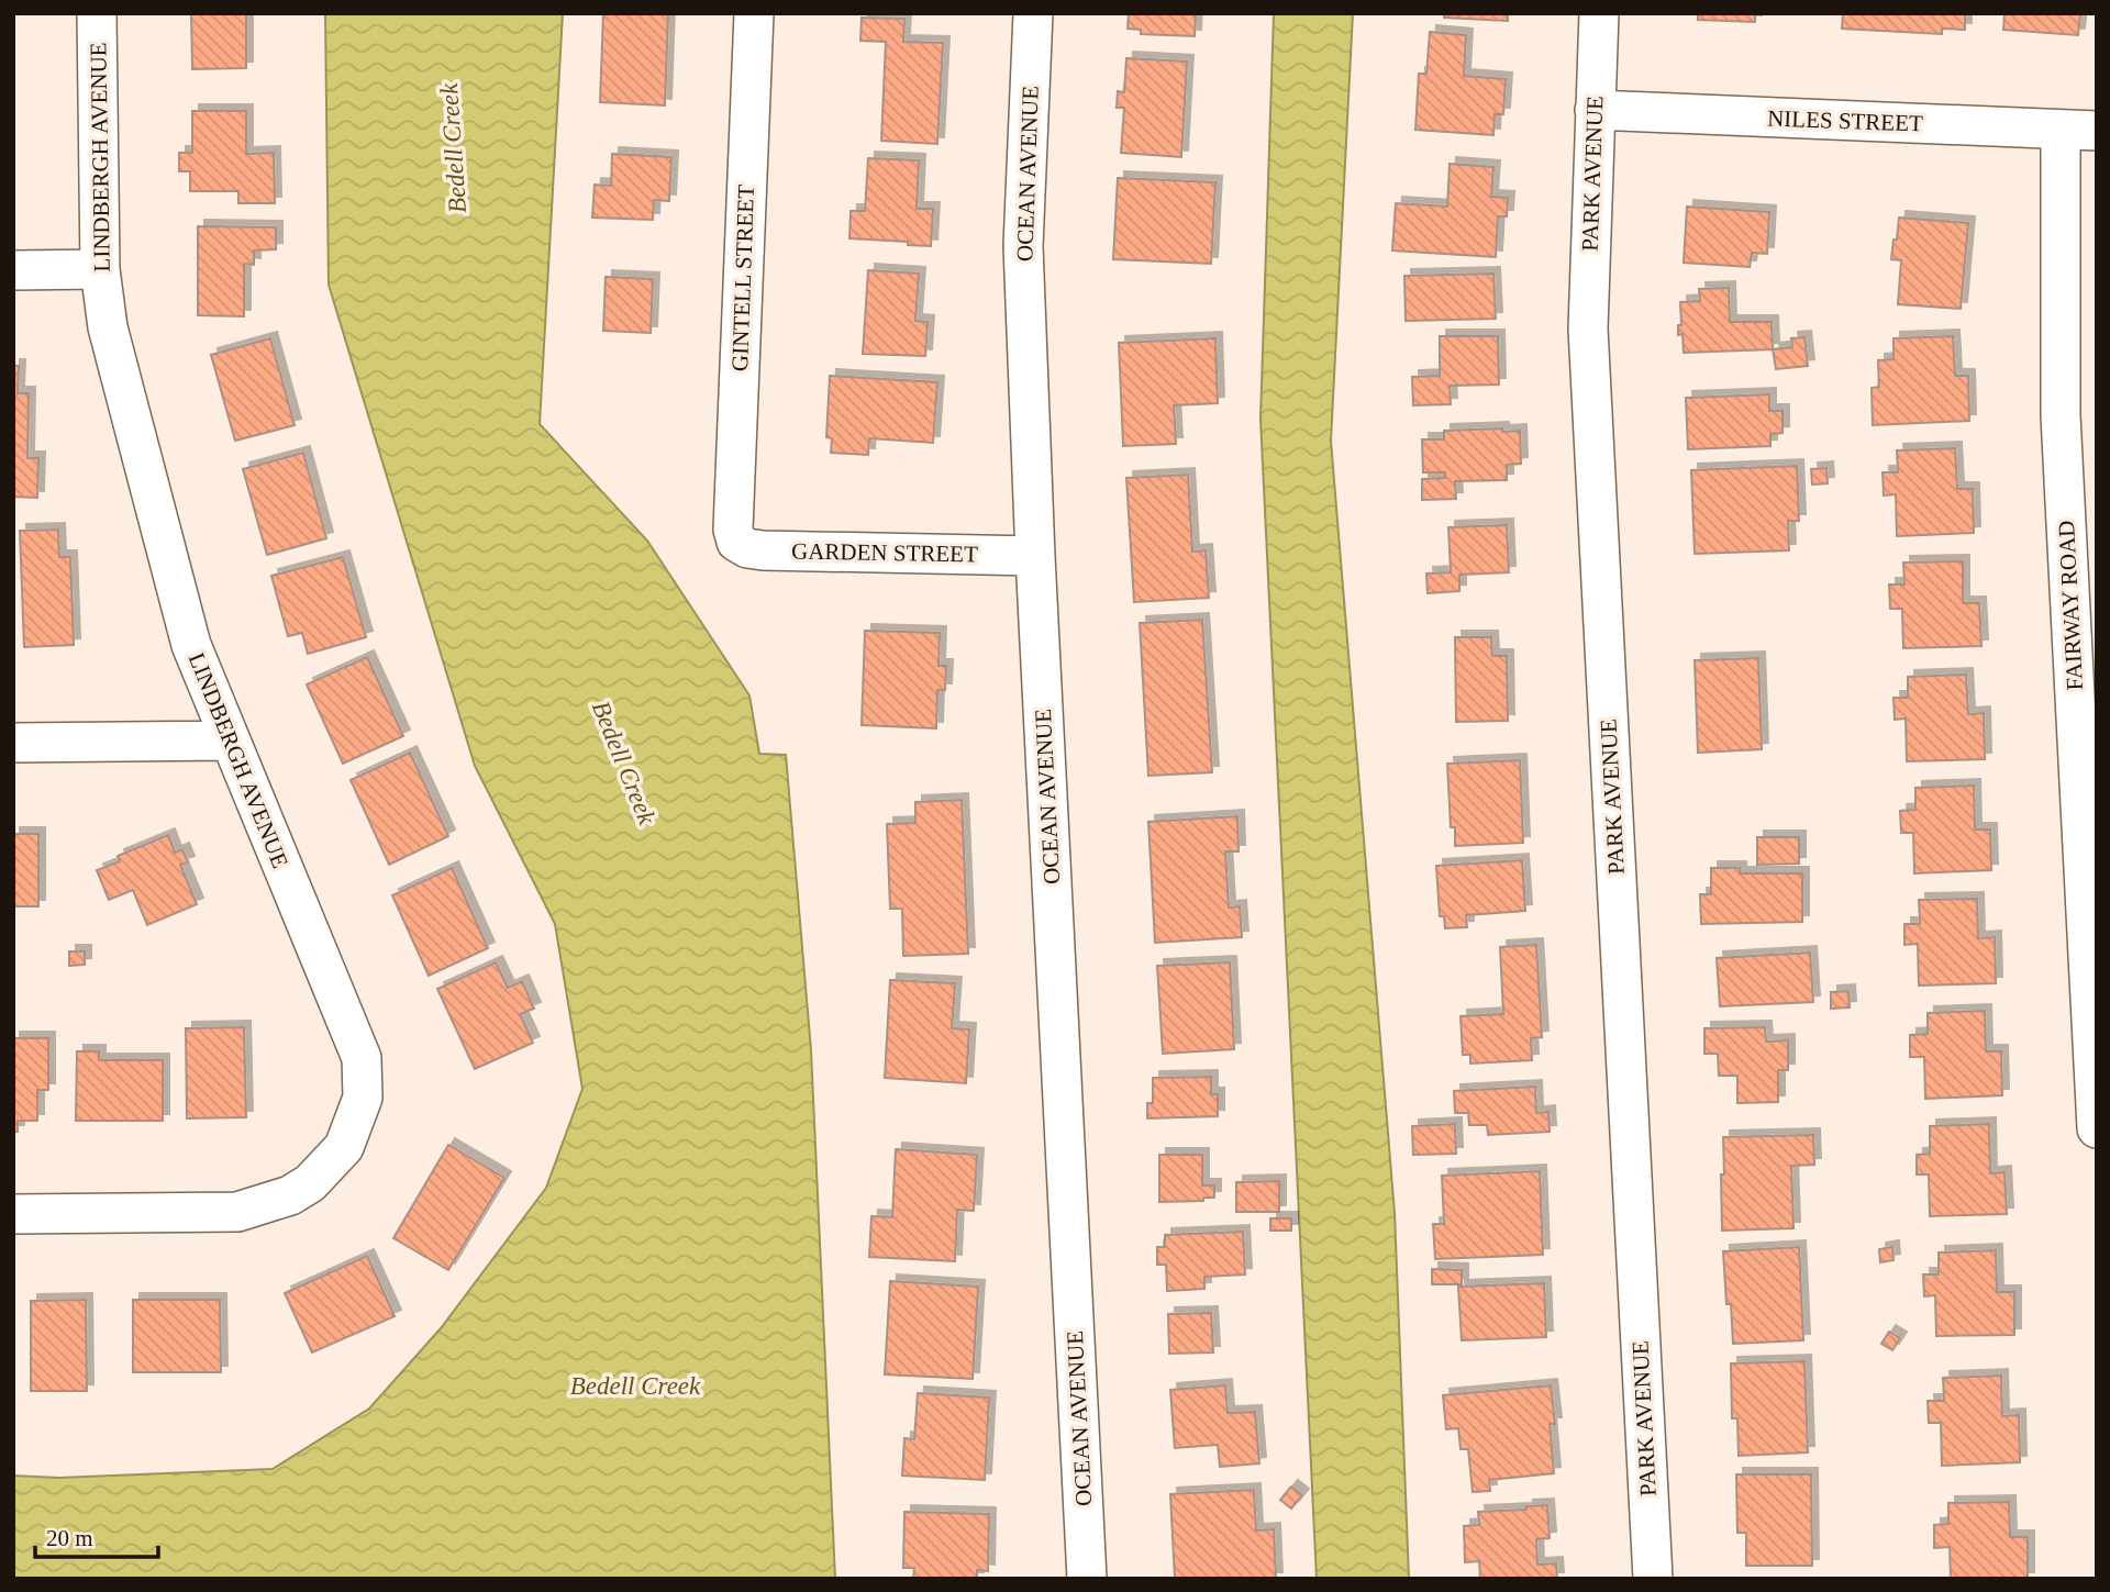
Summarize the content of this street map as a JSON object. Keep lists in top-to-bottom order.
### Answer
{
  "streets": {
    "street": [
      "NILES STREET",
      "LINDBERGH AVENUE",
      "OCEAN AVENUE",
      "PARK AVENUE",
      "GINTELL STREET",
      "GARDEN STREET",
      "FAIRWAY ROAD"
    ]
  },
  "crossings": [
    ["NILES STREET", "PARK AVENUE"],
    ["NILES STREET", "FAIRWAY ROAD"],
    ["OCEAN AVENUE", "GARDEN STREET"],
    ["GINTELL STREET", "GARDEN STREET"]
  ],
  "water": ["Bedell Creek"],
  "scale_bar": "20 m"
}
